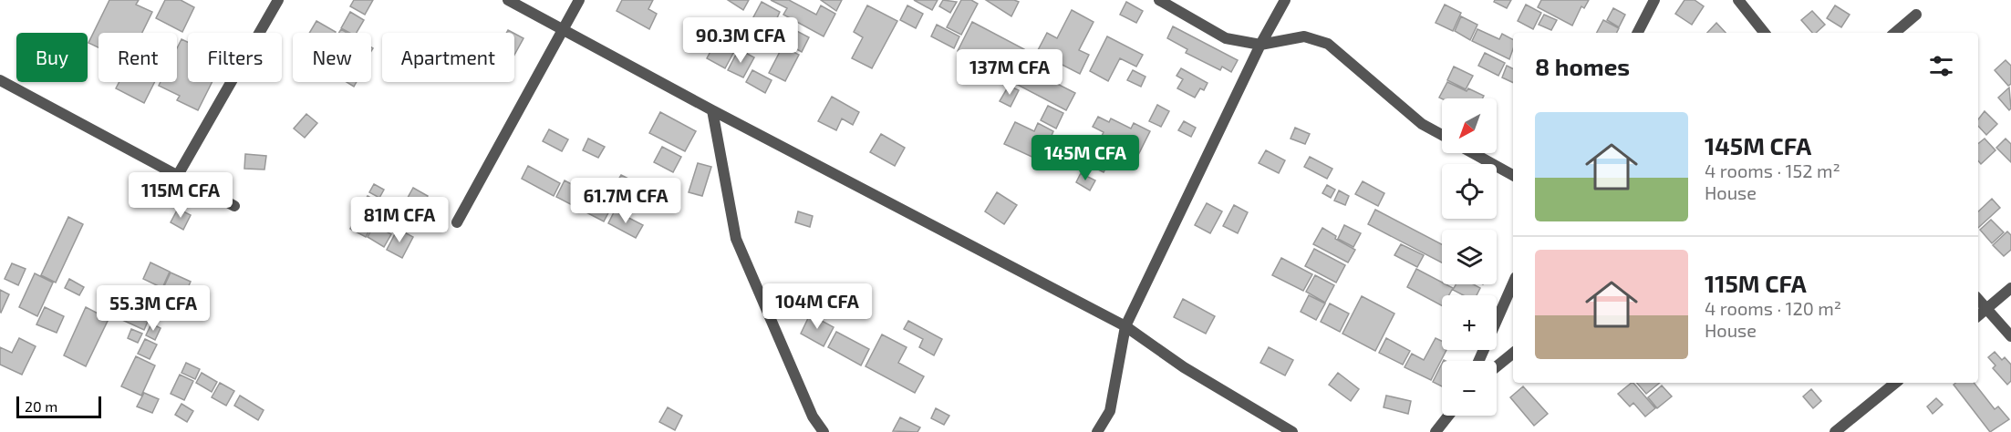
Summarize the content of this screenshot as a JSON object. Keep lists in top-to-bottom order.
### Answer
{
  "scale_bar": "20 m",
  "north": "bottom left",
  "page": {
    "price": [
      "90.3M CFA",
      "137M CFA",
      "145M CFA",
      "115M CFA",
      "61.7M CFA",
      "81M CFA",
      "104M CFA",
      "55.3M CFA"
    ],
    "chip": [
      "Buy",
      "Rent",
      "Filters",
      "New",
      "Apartment"
    ],
    "heading": "8 homes",
    "map_buttons": ["+", "−"],
    "list": [
      {
        "name": "145M CFA",
        "note": "4 rooms · 152 m² · House"
      },
      {
        "name": "115M CFA",
        "note": "4 rooms · 120 m² · House"
      }
    ],
    "scale": "20 m"
  }
}
